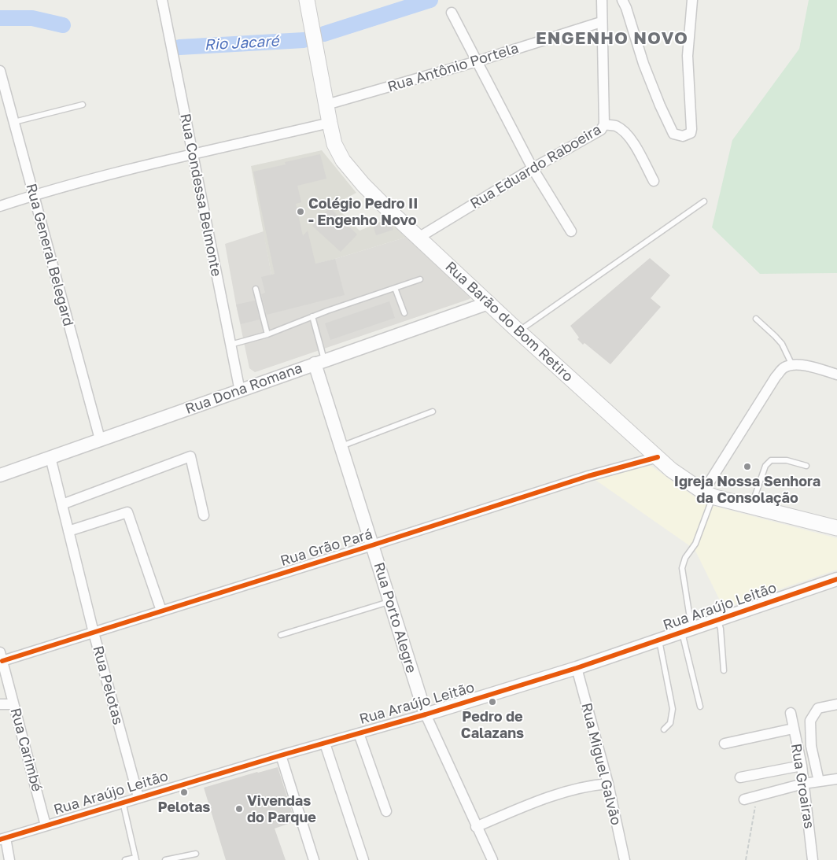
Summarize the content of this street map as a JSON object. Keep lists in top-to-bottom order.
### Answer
{
  "streets": {
    "main road": ["Rua Barão do Bom Retiro"],
    "street": [
      "Rua Antônio Portela",
      "Rua Eduardo Raboeira",
      "Rua Condessa Belmonte",
      "Rua General Belegard",
      "Rua Dona Romana",
      "Rua Grão Pará",
      "Rua Araújo Leitão",
      "Rua Porto Alegre",
      "Rua Pelotas",
      "Rua Carimbé",
      "Rua Miguel Galvão",
      "Rua Groairas"
    ]
  },
  "crossings": [
    ["Rua Antônio Portela", "Rua Barão do Bom Retiro"],
    ["Rua Eduardo Raboeira", "Rua Barão do Bom Retiro"],
    ["Rua Condessa Belmonte", "Rua Dona Romana"],
    ["Rua General Belegard", "Rua Dona Romana"],
    ["Rua Barão do Bom Retiro", "Rua Dona Romana"],
    ["Rua Barão do Bom Retiro", "Rua Grão Pará"],
    ["Rua Dona Romana", "Rua Porto Alegre"],
    ["Rua Dona Romana", "Rua Pelotas"],
    ["Rua Grão Pará", "Rua Porto Alegre"],
    ["Rua Grão Pará", "Rua Pelotas"],
    ["Rua Grão Pará", "Rua Carimbé"],
    ["Rua Araújo Leitão", "Rua Porto Alegre"],
    ["Rua Araújo Leitão", "Rua Pelotas"],
    ["Rua Araújo Leitão", "Rua Carimbé"],
    ["Rua Araújo Leitão", "Rua Miguel Galvão"]
  ],
  "districts": ["ENGENHO NOVO"],
  "water": ["Rio Jacaré"],
  "places": [
    "Colégio Pedro II - Engenho Novo",
    "Igreja Nossa Senhora da Consolação",
    "Pedro de Calazans",
    "Pelotas",
    "Vivendas do Parque"
  ]
}
